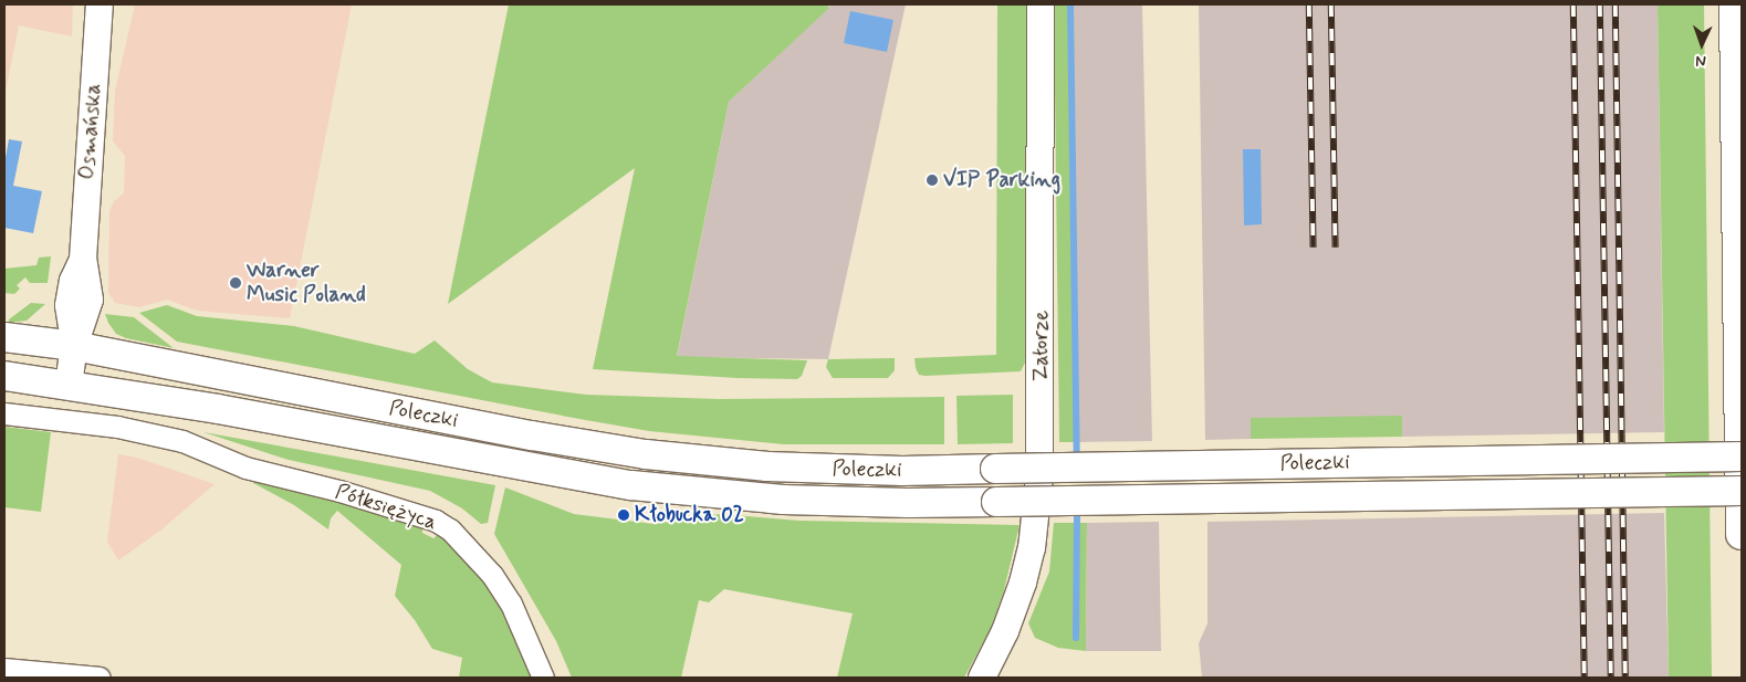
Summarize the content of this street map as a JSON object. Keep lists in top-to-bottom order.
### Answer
{
  "streets": {
    "main road": ["Poleczki"],
    "street": ["Osmańska", "Zatorze", "Półksiężyca"]
  },
  "crossings": [
    ["Osmańska", "Poleczki"]
  ],
  "places": ["VIP Parking", "Warner Music Poland", "Kłobucka 02"],
  "north": "bottom"
}
